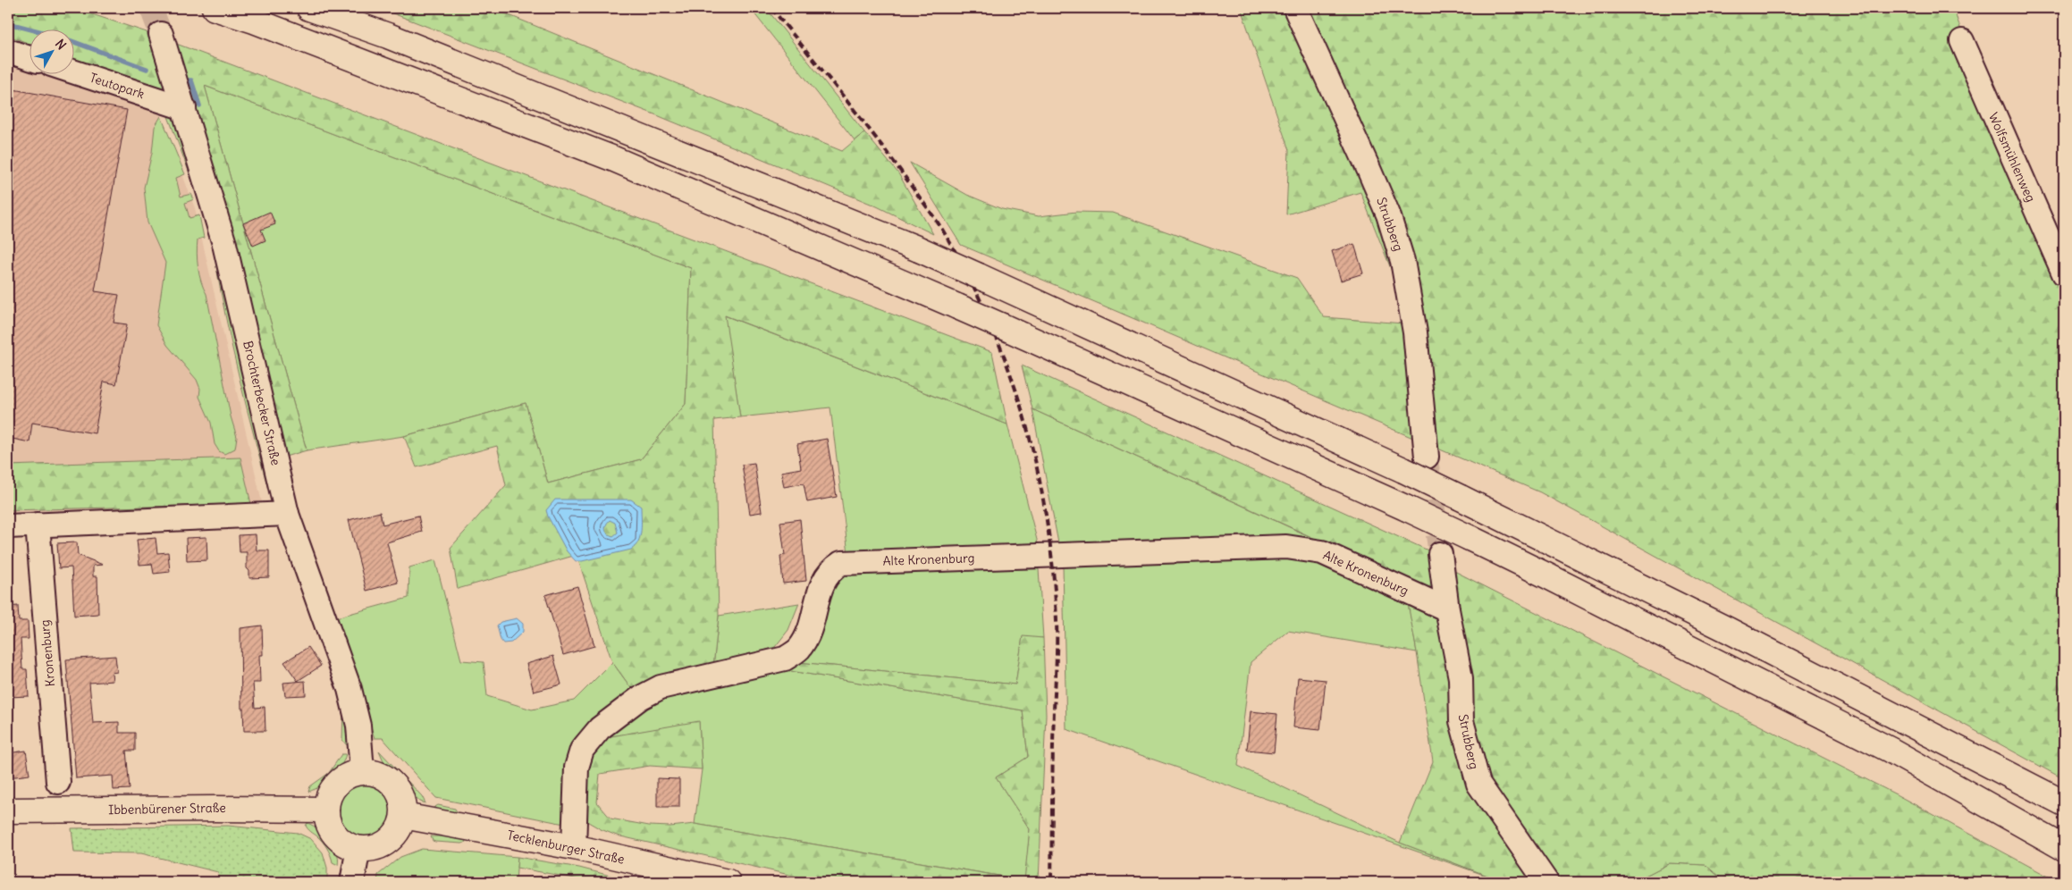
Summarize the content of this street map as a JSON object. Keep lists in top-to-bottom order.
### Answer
{
  "streets": {
    "main road": ["Ibbenbürener Straße", "Tecklenburger Straße"],
    "street": [
      "Teutopark",
      "Wolfsmühlenweg",
      "Strubberg",
      "Brochterbecker Straße",
      "Alte Kronenburg",
      "Kronenburg"
    ]
  },
  "crossings": [
    ["Teutopark", "Brochterbecker Straße"],
    ["Strubberg", "Alte Kronenburg"],
    ["Brochterbecker Straße", "Ibbenbürener Straße"],
    ["Brochterbecker Straße", "Tecklenburger Straße"],
    ["Alte Kronenburg", "Tecklenburger Straße"],
    ["Ibbenbürener Straße", "Tecklenburger Straße"]
  ],
  "north": "top right"
}
